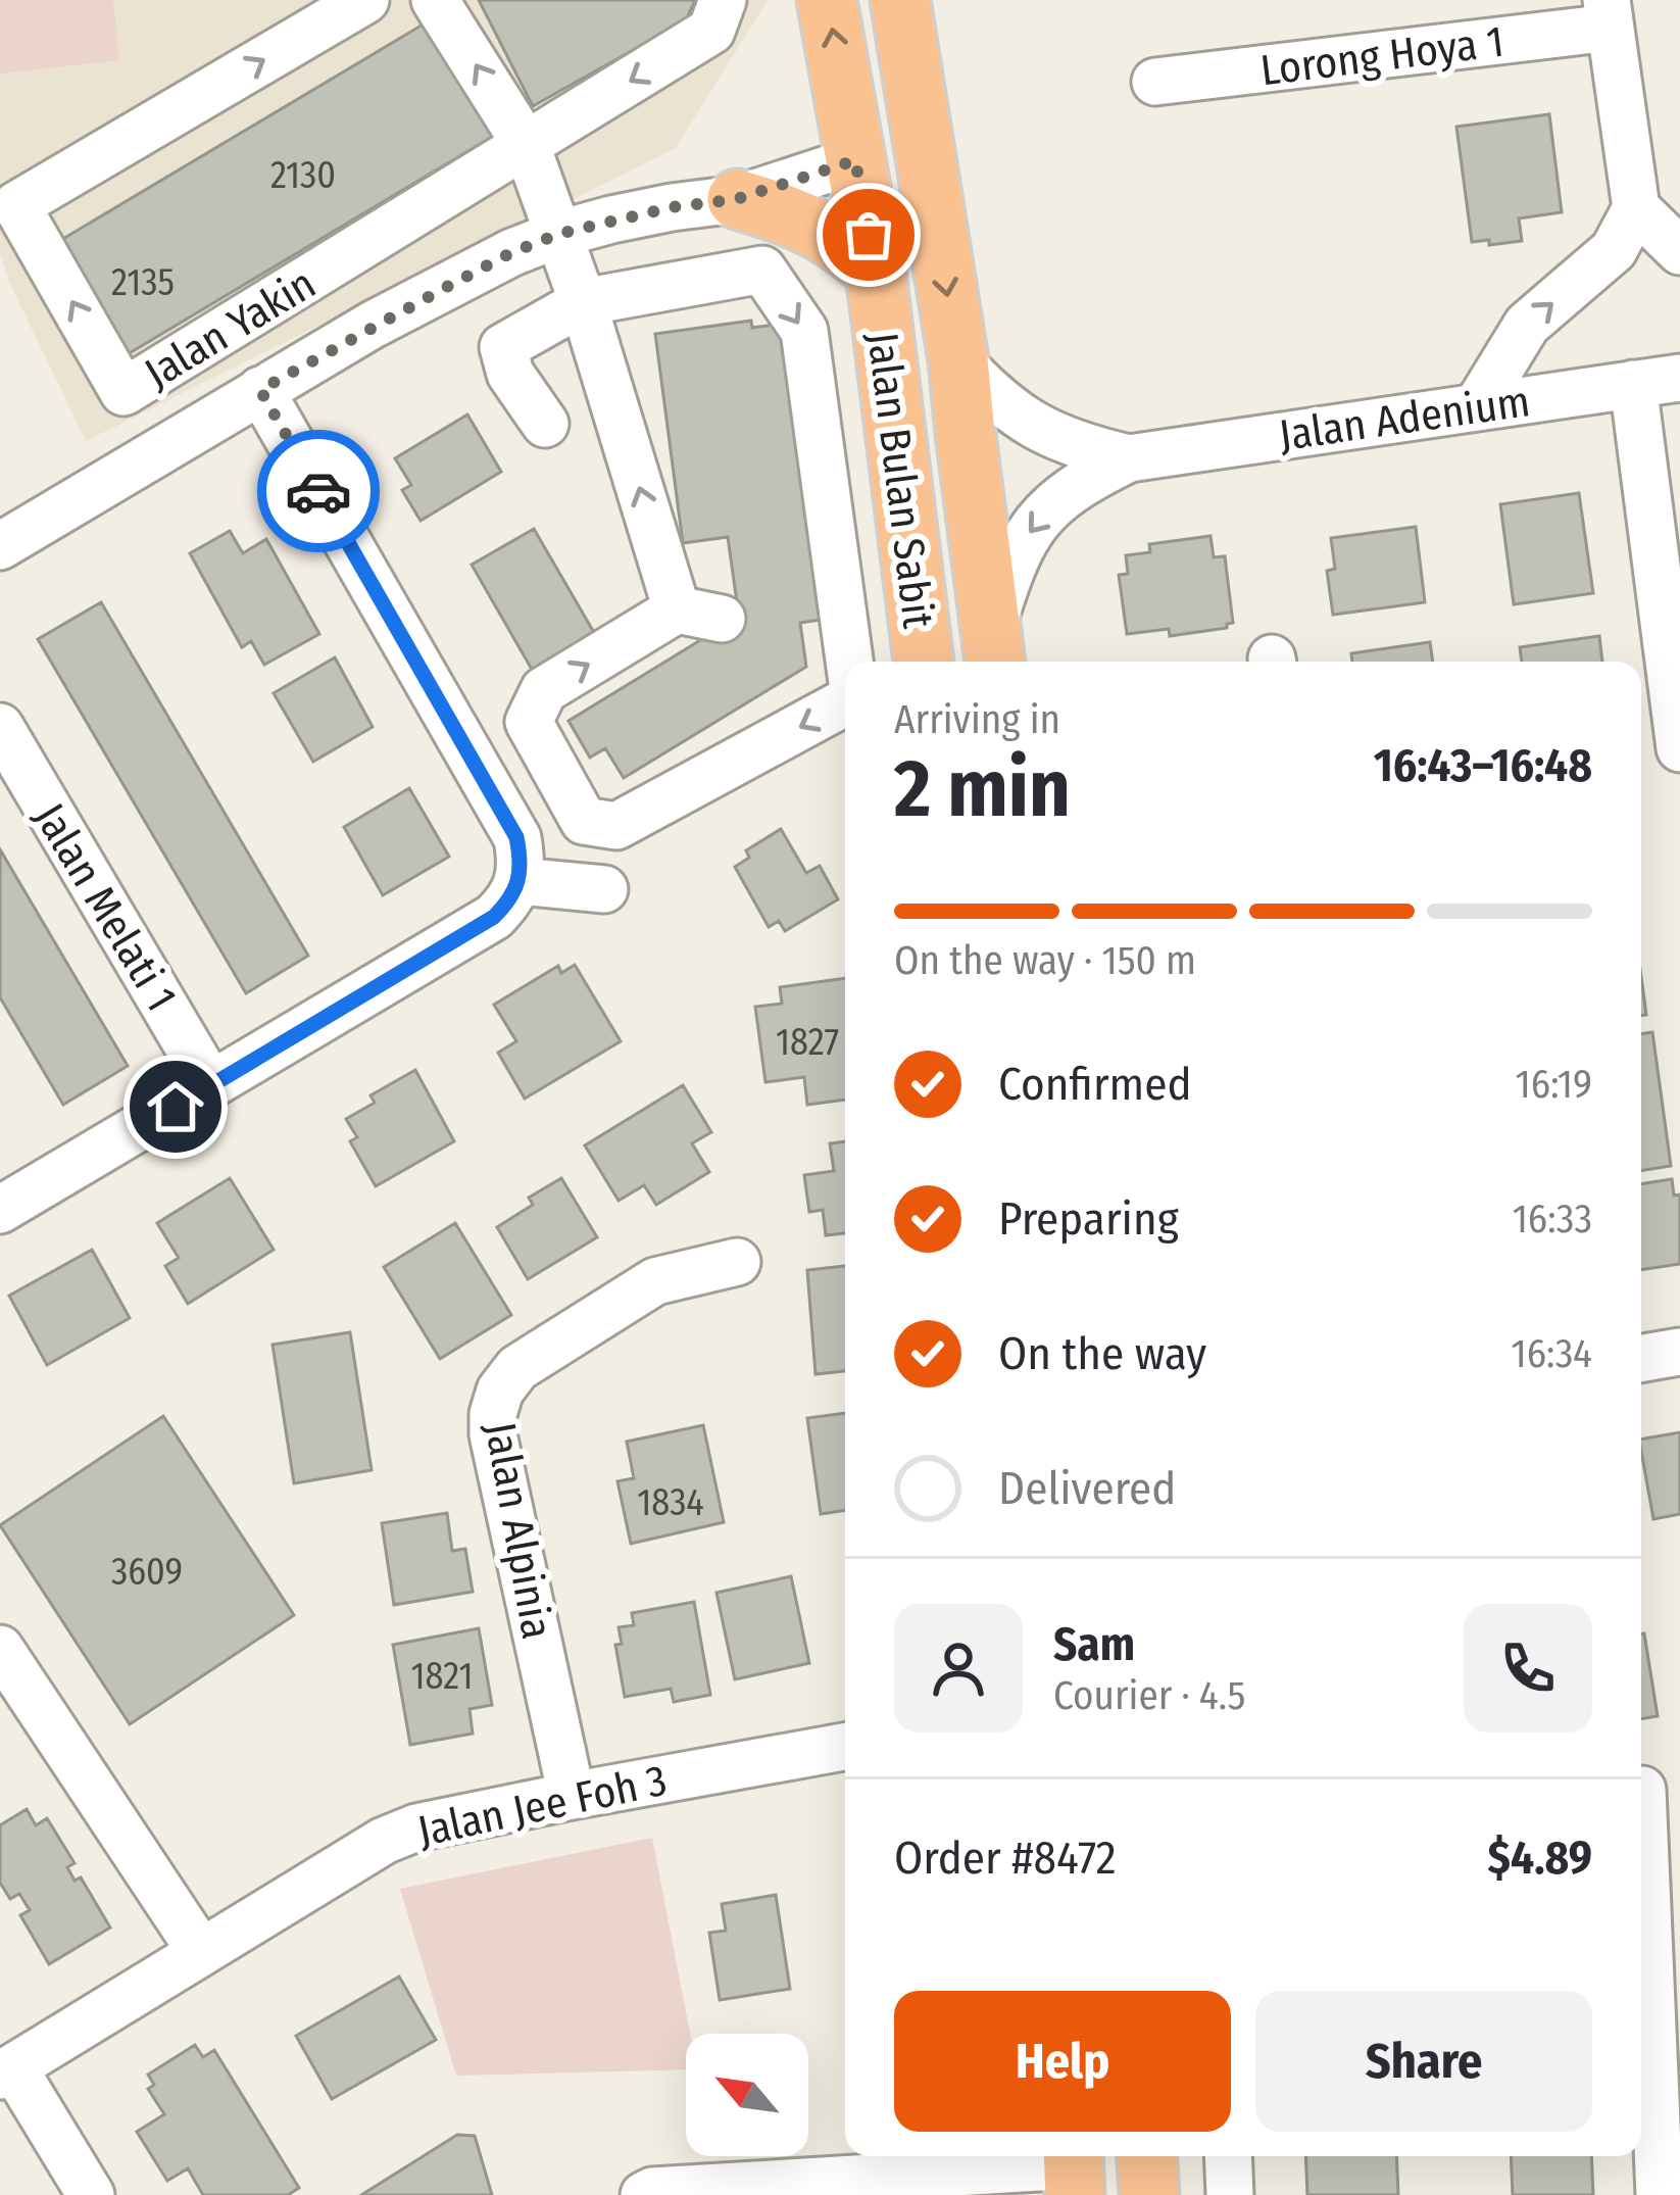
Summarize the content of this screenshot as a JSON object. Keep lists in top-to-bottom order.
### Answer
{
  "streets": {
    "main road": ["Jalan Bulan Sabit"],
    "street": [
      "Lorong Hoya 1",
      "Jalan Yakin",
      "Jalan Adenium",
      "Jalan Melati 1",
      "Jalan Alpinia",
      "Jalan Jee Foh 3"
    ]
  },
  "crossings": [
    ["Jalan Adenium", "Jalan Bulan Sabit"],
    ["Jalan Alpinia", "Jalan Jee Foh 3"]
  ],
  "house_numbers": [
    "2130",
    "2135",
    "1827",
    "1834",
    "3609",
    "1821"
  ],
  "north": "top left",
  "page": {
    "heading": ["2 min", "Arriving in", "16:43–16:48"],
    "panel": [
      "Sam",
      "Courier · 4.5",
      "Order #8472",
      "$4.89"
    ],
    "bar": "On the way · 150 m",
    "list": [
      ["Confirmed", "16:19"],
      ["Preparing", "16:33"],
      ["On the way", "16:34"],
      "Delivered"
    ],
    "buttons": ["Help", "Share"]
  }
}
